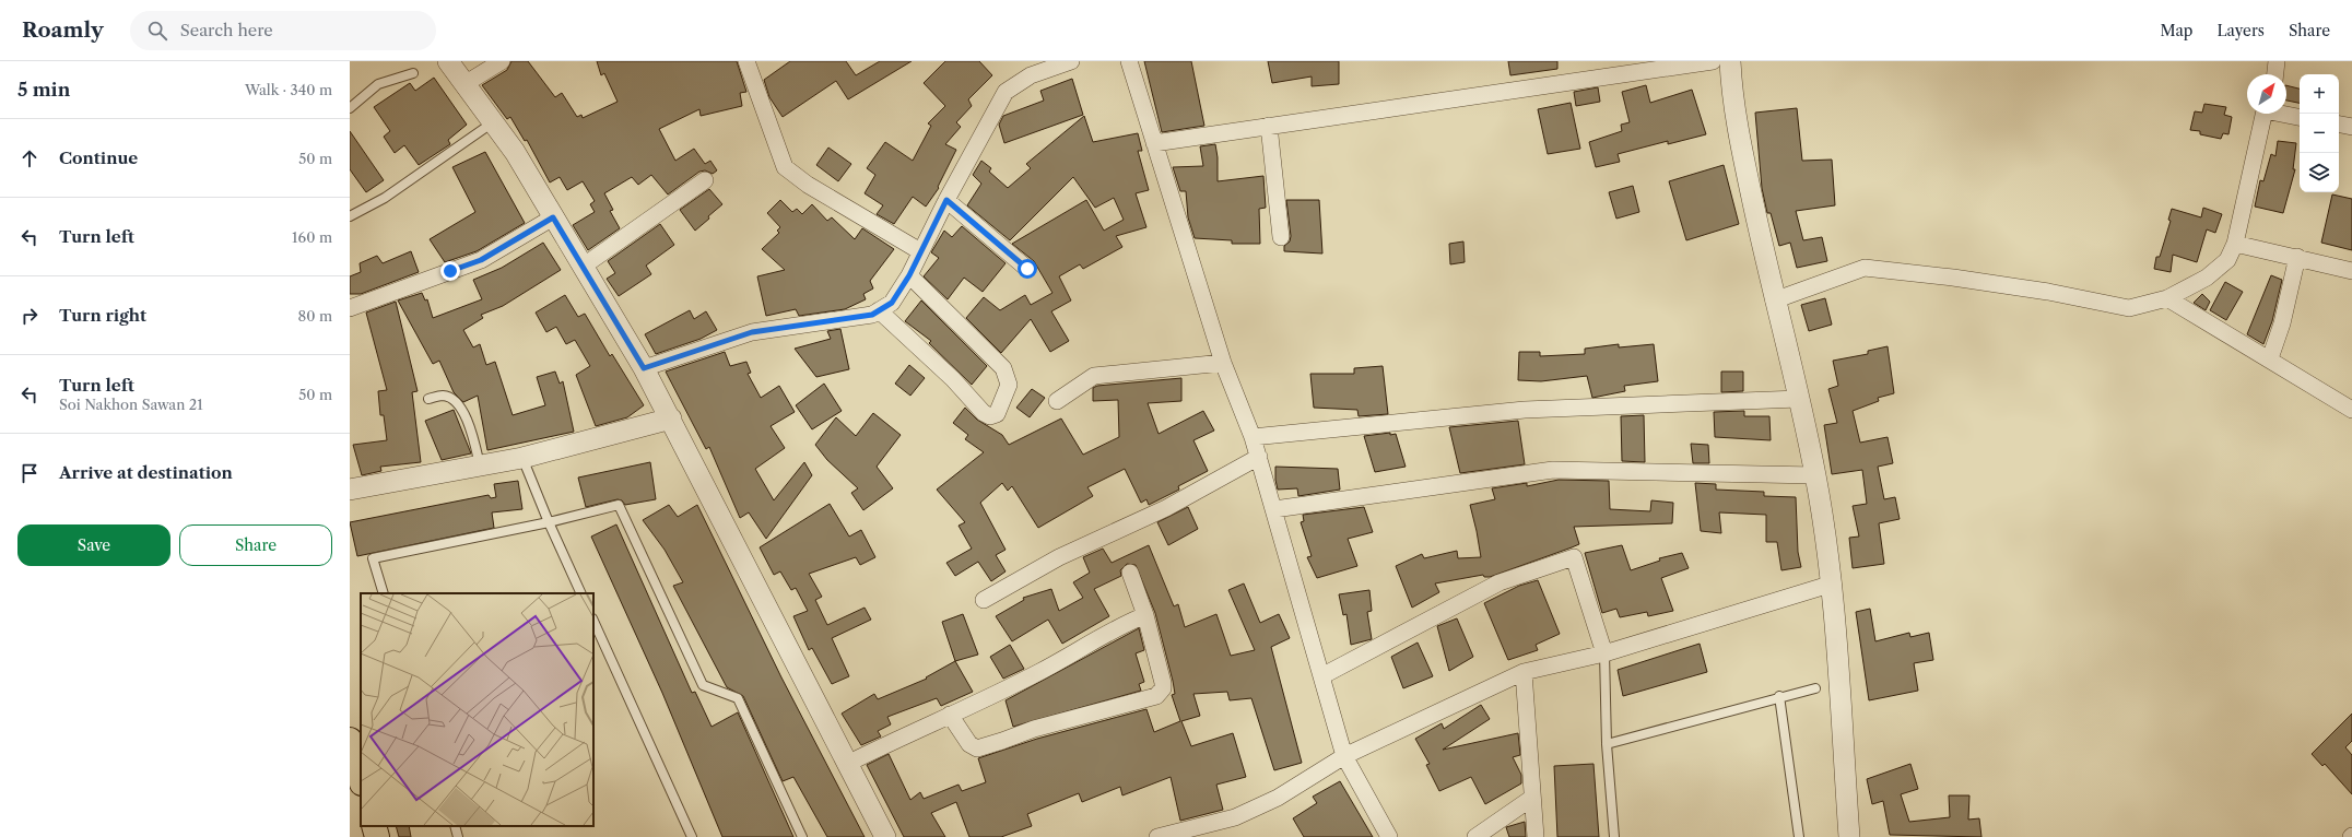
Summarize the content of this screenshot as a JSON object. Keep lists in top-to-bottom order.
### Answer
{
  "north": "top right",
  "page": {
    "header": "Roamly",
    "search": "Search here",
    "nav": ["Map", "Layers", "Share"],
    "heading": ["5 min", "Walk · 340 m"],
    "map_buttons": ["+", "−"],
    "list": [
      ["Continue", "50 m"],
      ["Turn left", "160 m"],
      ["Turn right", "80 m"],
      ["Turn left", "Soi Nakhon Sawan 21", "50 m"],
      "Arrive at destination"
    ],
    "buttons": ["Save", "Share"]
  }
}
